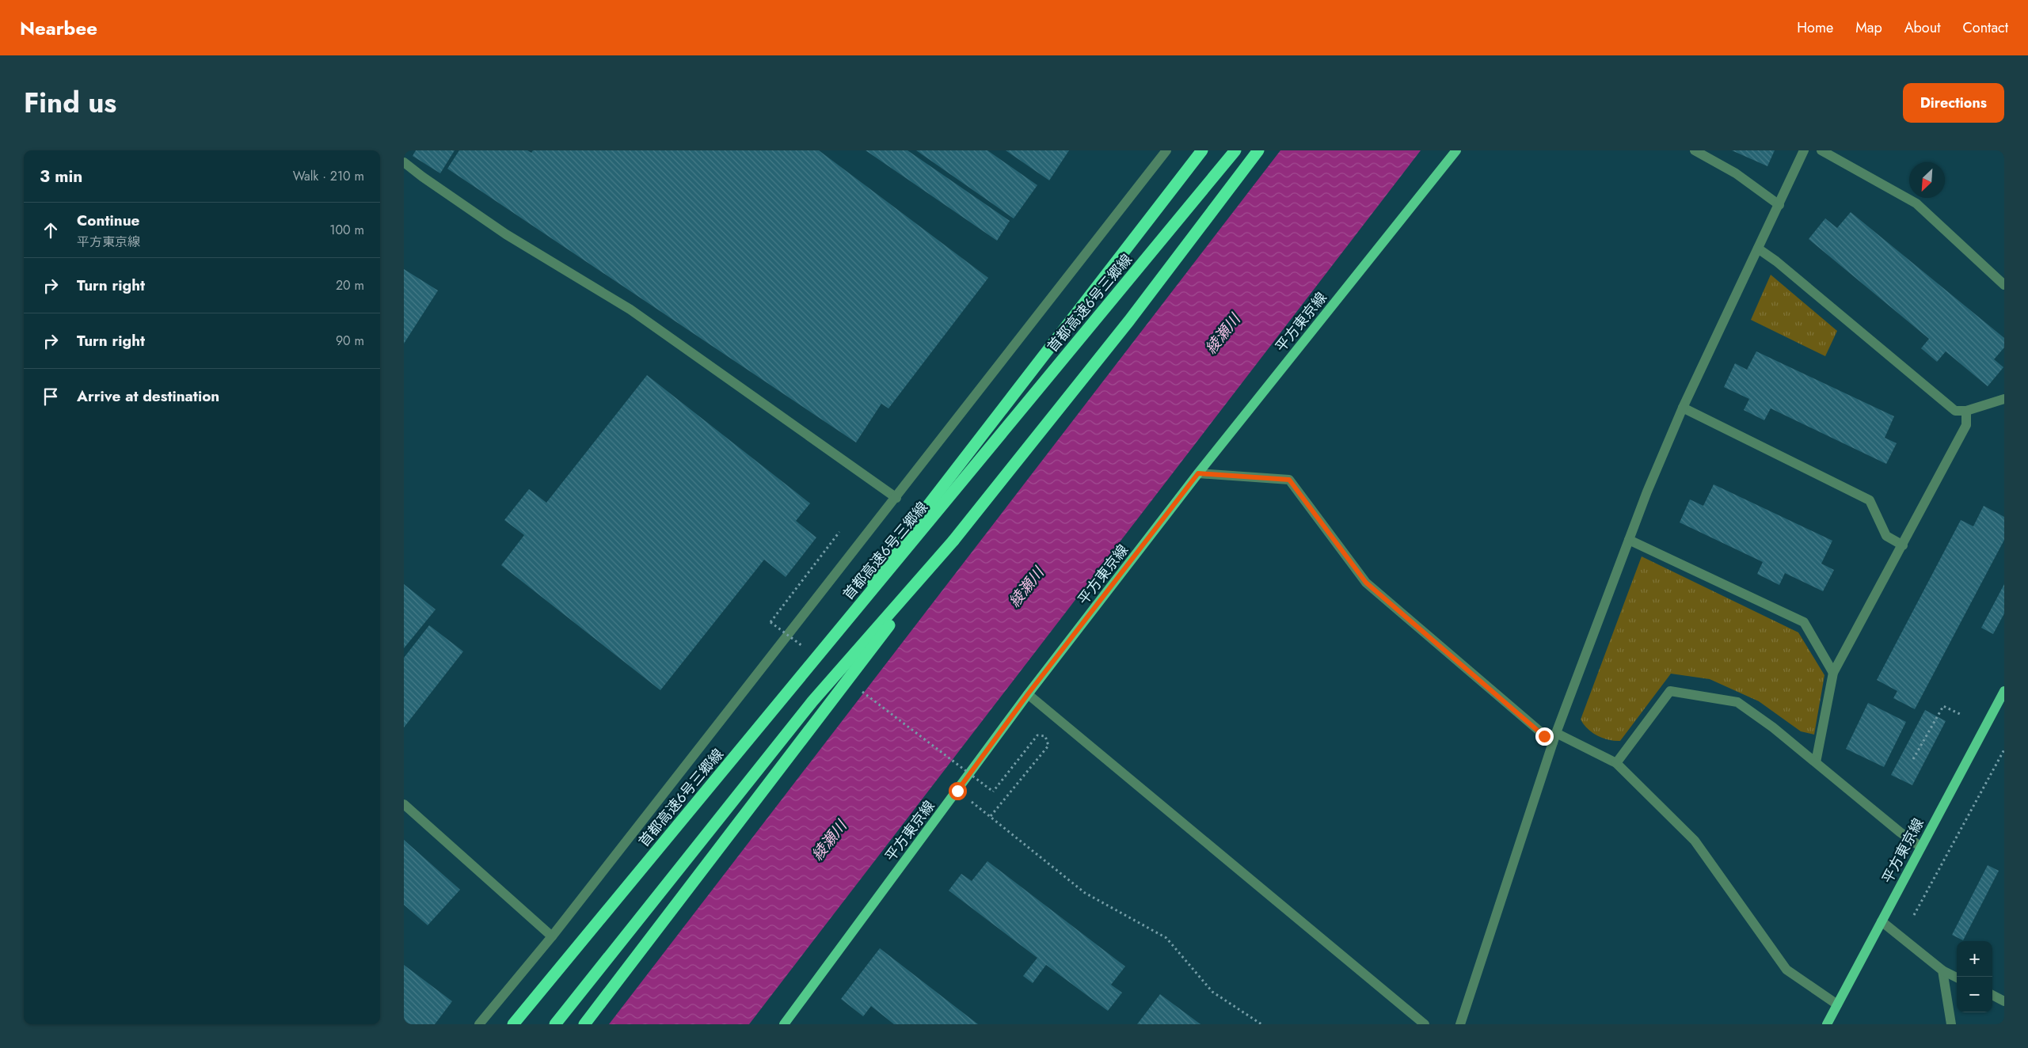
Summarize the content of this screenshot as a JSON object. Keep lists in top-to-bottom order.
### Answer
{
  "streets": {
    "highway": ["首都高速6号三郷線"],
    "main road": ["平方東京線"]
  },
  "water": ["綾瀬川"],
  "north": "bottom left",
  "page": {
    "header": "Nearbee",
    "nav": [
      "Home",
      "Map",
      "About",
      "Contact"
    ],
    "title": "Find us",
    "buttons": "Directions",
    "heading": ["3 min", "Walk · 210 m"],
    "list": [
      ["Continue", "平方東京線", "100 m"],
      ["Turn right", "20 m"],
      ["Turn right", "90 m"],
      "Arrive at destination"
    ],
    "map_buttons": ["+", "−"]
  }
}
